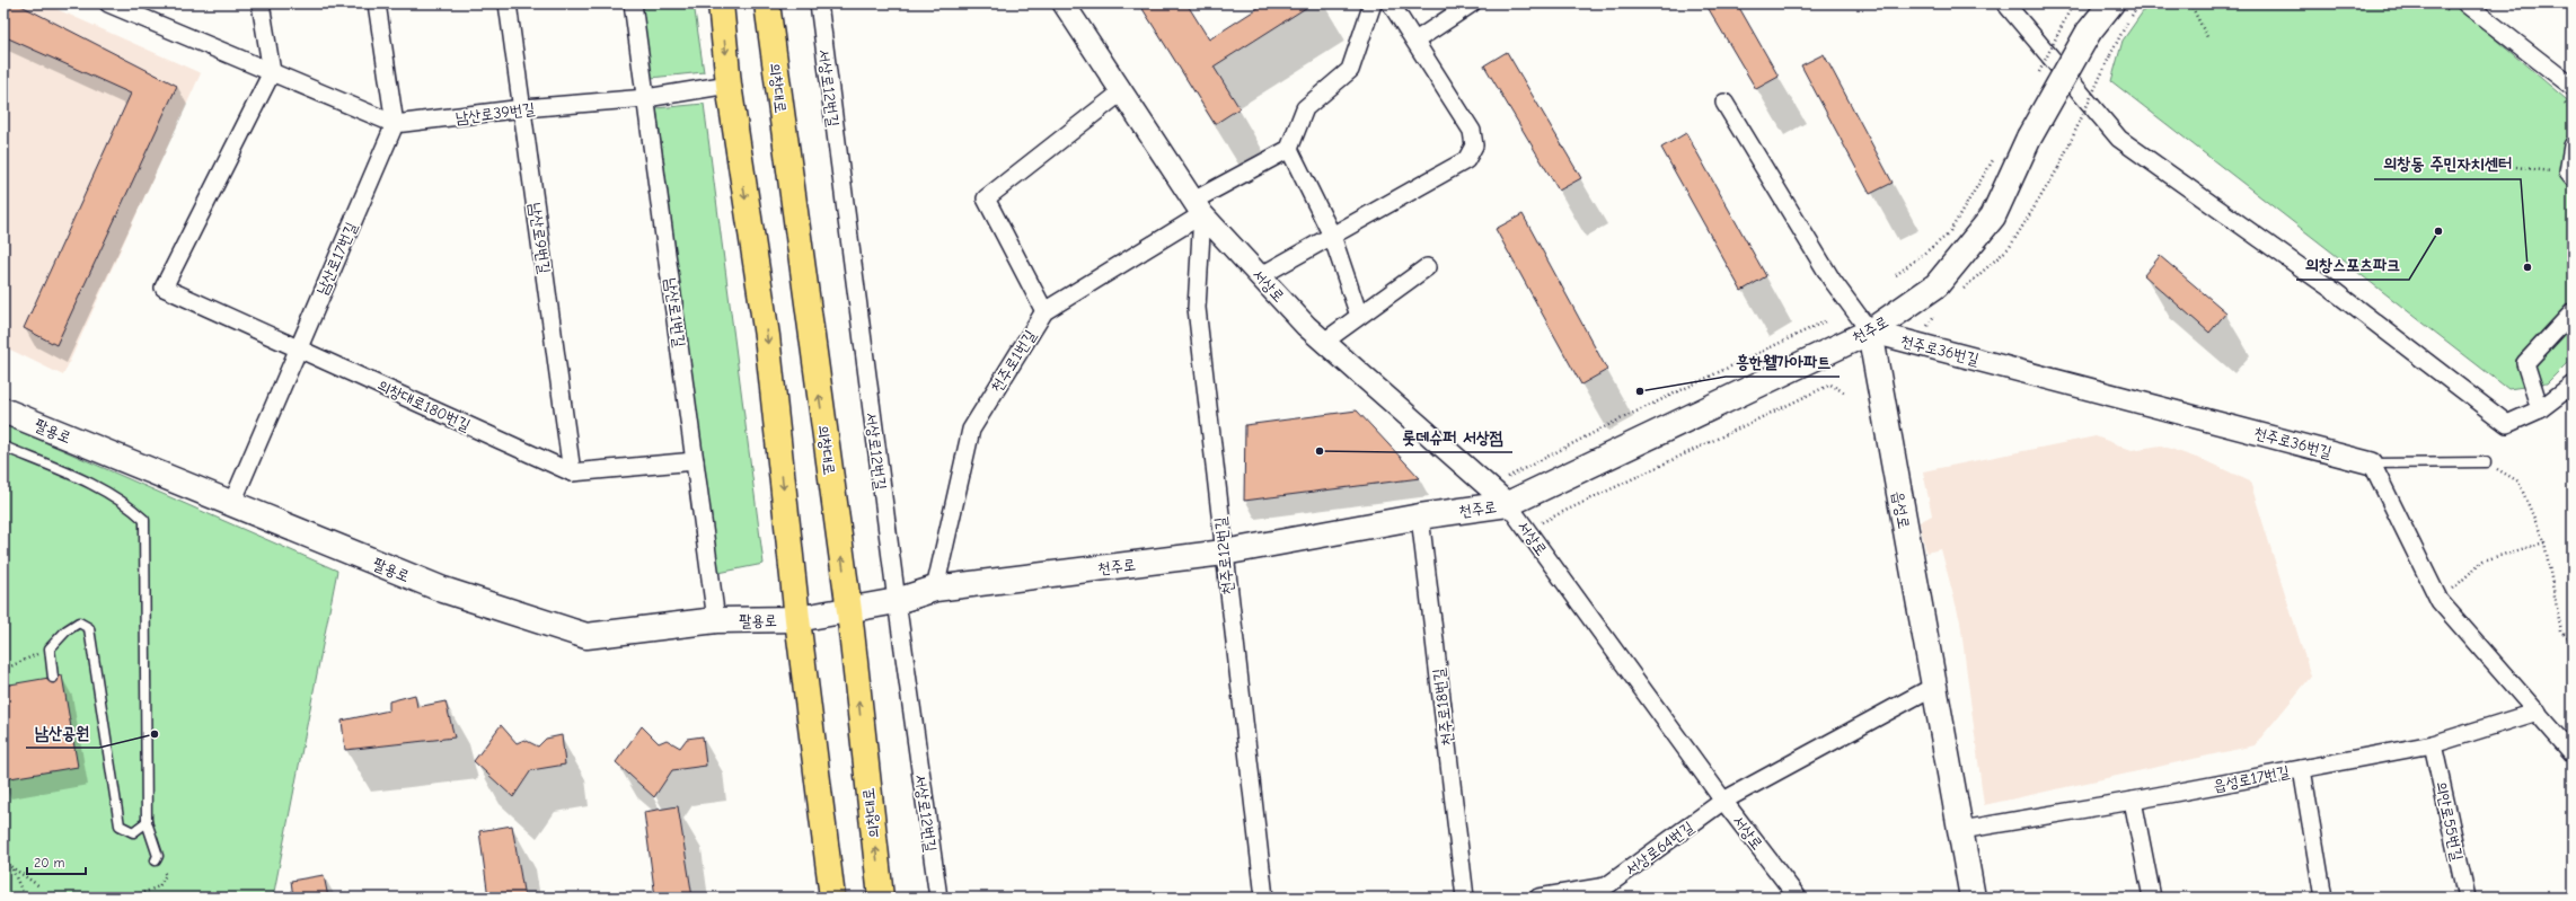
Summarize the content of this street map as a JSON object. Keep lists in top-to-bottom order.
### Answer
{
  "streets": {
    "main road": [
      "의창대로",
      "천주로",
      "팔용로",
      "읍성로"
    ],
    "street": [
      "서상로12번길",
      "남산로39번길",
      "남산로9번길",
      "남산로17번길",
      "서상로",
      "남산로1번길",
      "천주로36번길",
      "천주로1번길",
      "의창대로180번길",
      "천주로12번길",
      "천주로18번길",
      "읍성로17번길",
      "의안로55번길",
      "서상로64번길"
    ]
  },
  "crossings": [
    ["의창대로", "천주로"],
    ["서상로12번길", "천주로"],
    ["남산로39번길", "남산로9번길"],
    ["남산로39번길", "남산로17번길"],
    ["남산로39번길", "남산로1번길"],
    ["남산로39번길", "의창대로180번길"],
    ["남산로9번길", "의창대로180번길"],
    ["남산로17번길", "의창대로180번길"],
    ["남산로17번길", "팔용로"],
    ["서상로", "천주로"],
    ["서상로", "천주로1번길"],
    ["서상로", "천주로12번길"],
    ["서상로", "서상로64번길"],
    ["남산로1번길", "의창대로180번길"],
    ["남산로1번길", "팔용로"],
    ["천주로", "천주로36번길"],
    ["천주로", "천주로1번길"],
    ["천주로", "팔용로"],
    ["천주로", "읍성로"],
    ["천주로", "천주로12번길"],
    ["천주로", "천주로18번길"],
    ["천주로36번길", "읍성로"],
    ["천주로1번길", "천주로12번길"],
    ["읍성로", "읍성로17번길"],
    ["읍성로17번길", "의안로55번길"]
  ],
  "places": [
    "의창스포츠파크",
    "의창동 주민자치센터",
    "흥한웰가아파트",
    "롯데슈퍼 서상점",
    "남산공원"
  ],
  "scale_bar": "20 m"
}
